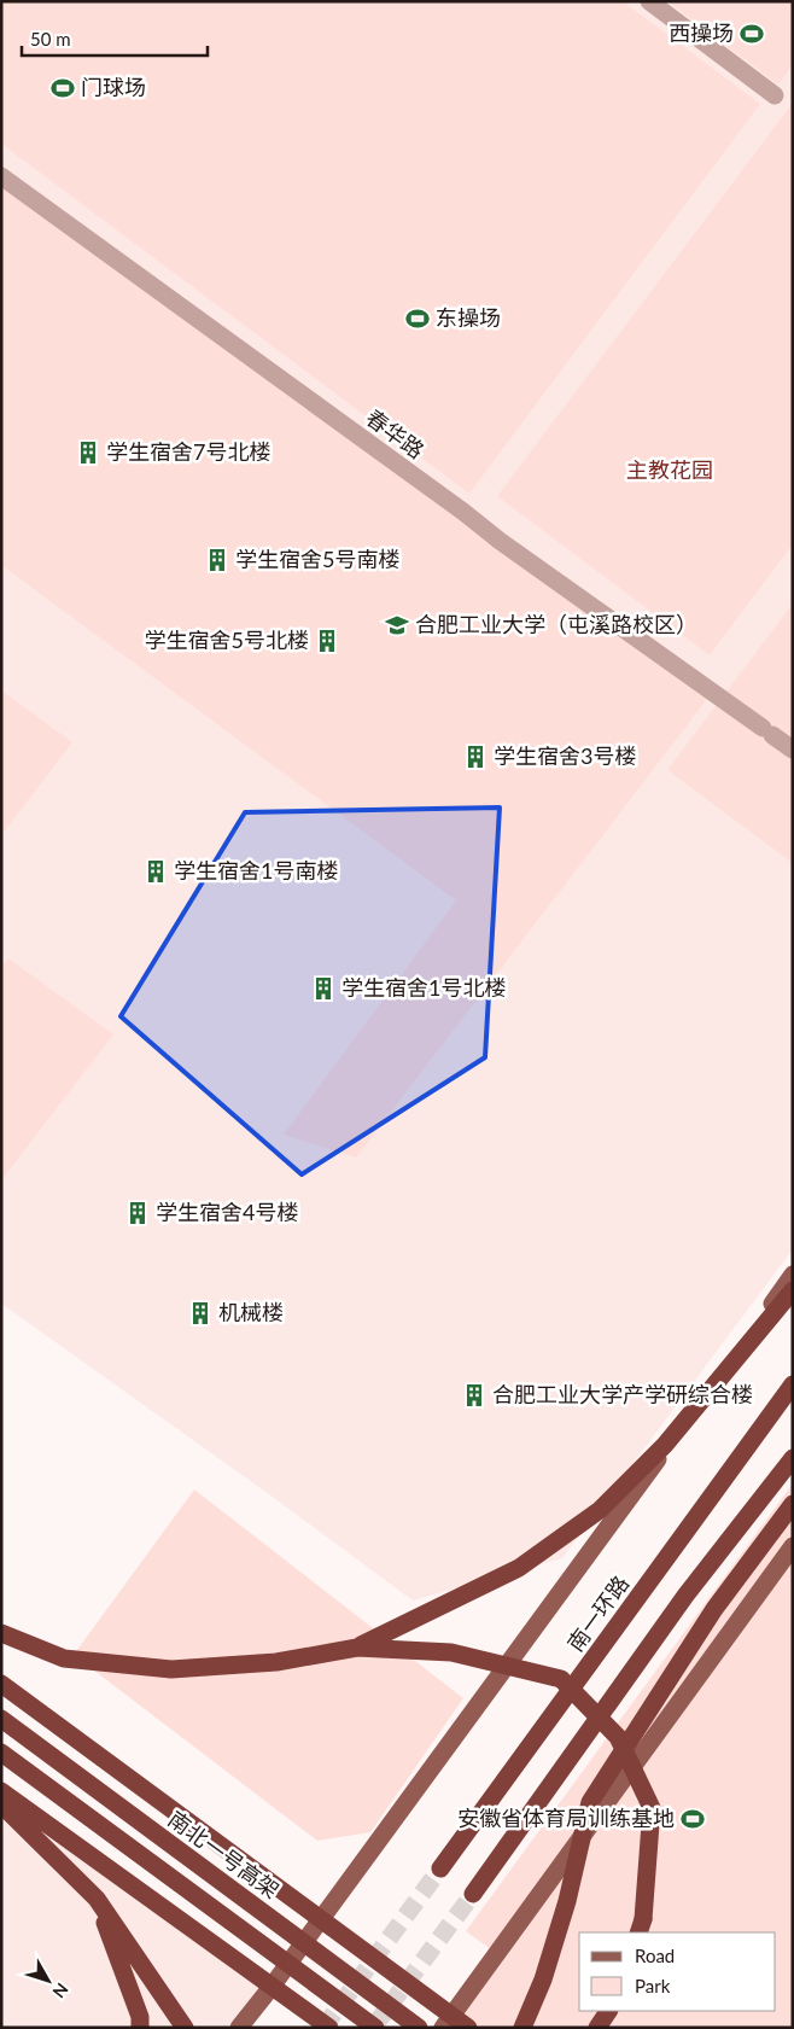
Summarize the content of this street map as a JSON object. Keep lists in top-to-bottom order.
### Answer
{
  "streets": {
    "highway": ["南一环路", "南北一号高架"],
    "street": ["春华路"]
  },
  "parks": ["主教花园"],
  "places": {
    "sports": [
      "西操场",
      "门球场",
      "东操场",
      "安徽省体育局训练基地"
    ],
    "building": [
      "学生宿舍7号北楼",
      "学生宿舍5号南楼",
      "学生宿舍5号北楼",
      "学生宿舍3号楼",
      "学生宿舍1号南楼",
      "学生宿舍1号北楼",
      "学生宿舍4号楼",
      "机械楼",
      "合肥工业大学产学研综合楼"
    ],
    "school or university": ["合肥工业大学（屯溪路校区）"]
  },
  "legend": ["Road", "Park"],
  "scale_bar": "50 m",
  "north": "bottom right"
}
